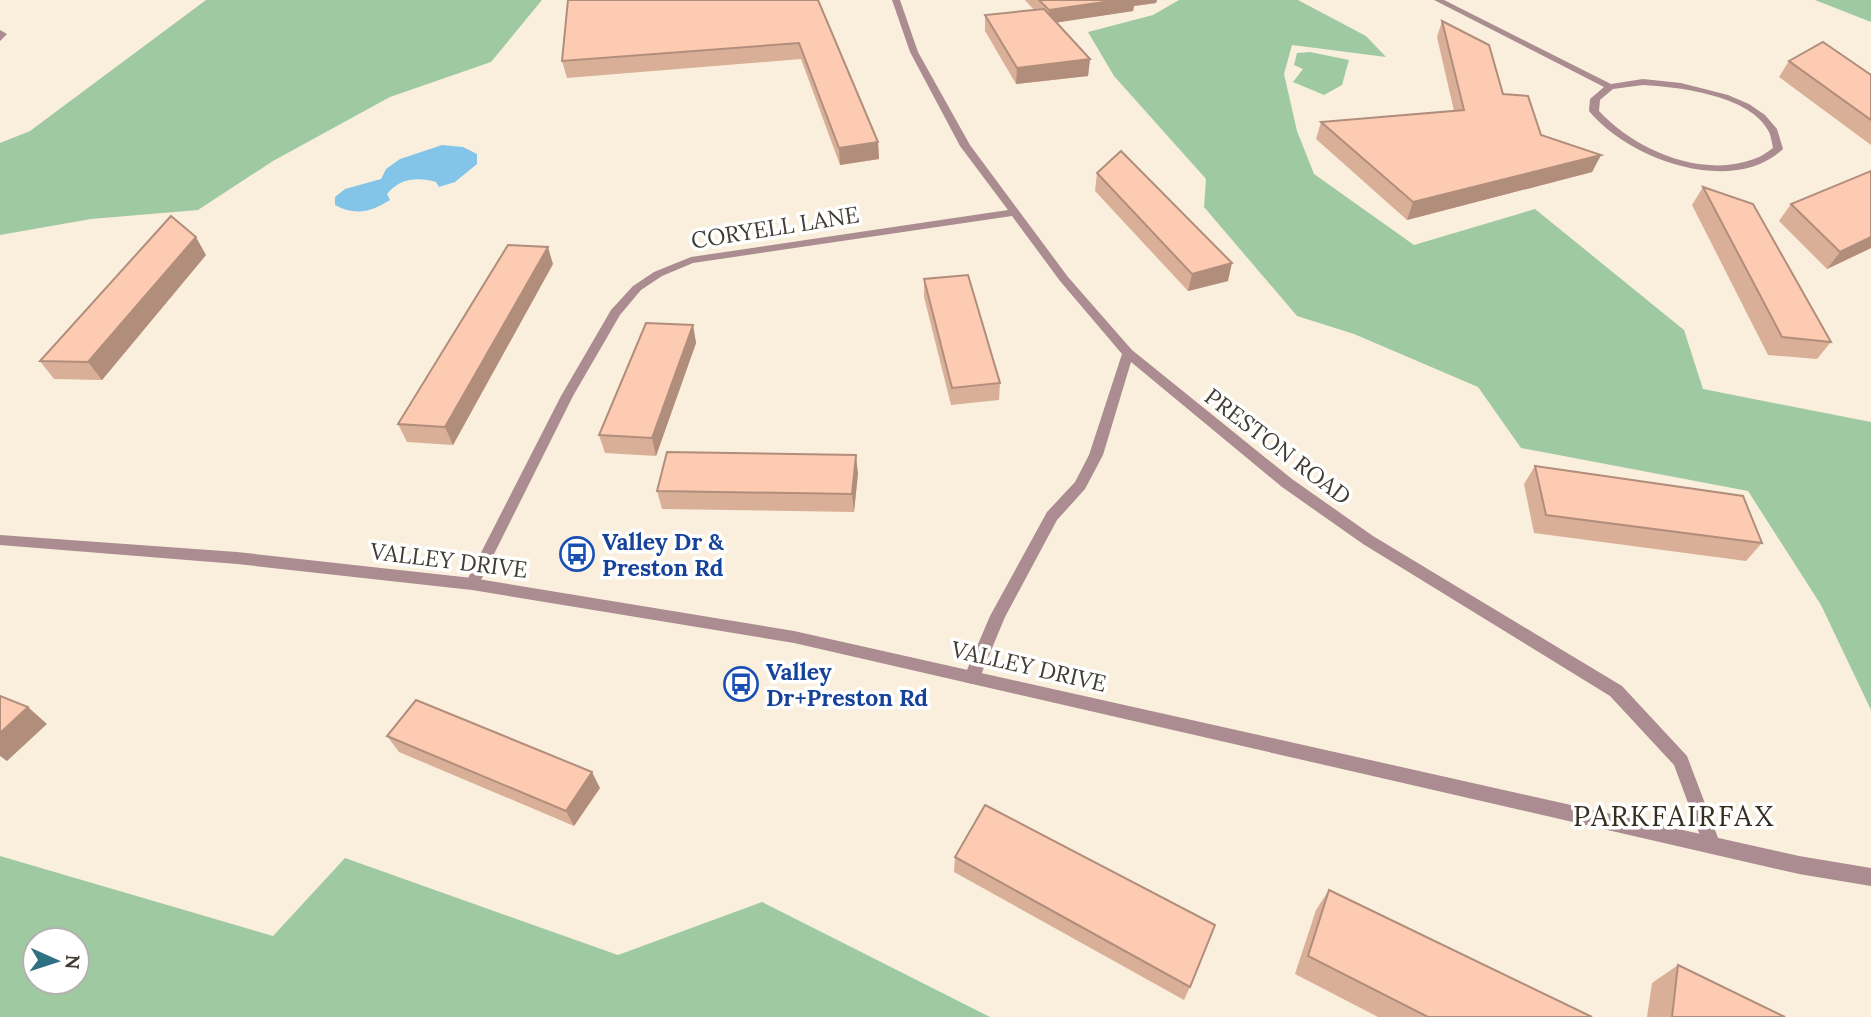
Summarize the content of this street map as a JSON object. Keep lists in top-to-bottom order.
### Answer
{
  "streets": {
    "street": ["CORYELL LANE", "PRESTON ROAD", "VALLEY DRIVE"]
  },
  "crossings": [
    ["CORYELL LANE", "PRESTON ROAD"],
    ["CORYELL LANE", "VALLEY DRIVE"],
    ["PRESTON ROAD", "VALLEY DRIVE"]
  ],
  "districts": ["PARKFAIRFAX"],
  "places": {
    "bus stop": ["Valley Dr & Preston Rd", "Valley Dr+Preston Rd"]
  },
  "north": "right"
}
